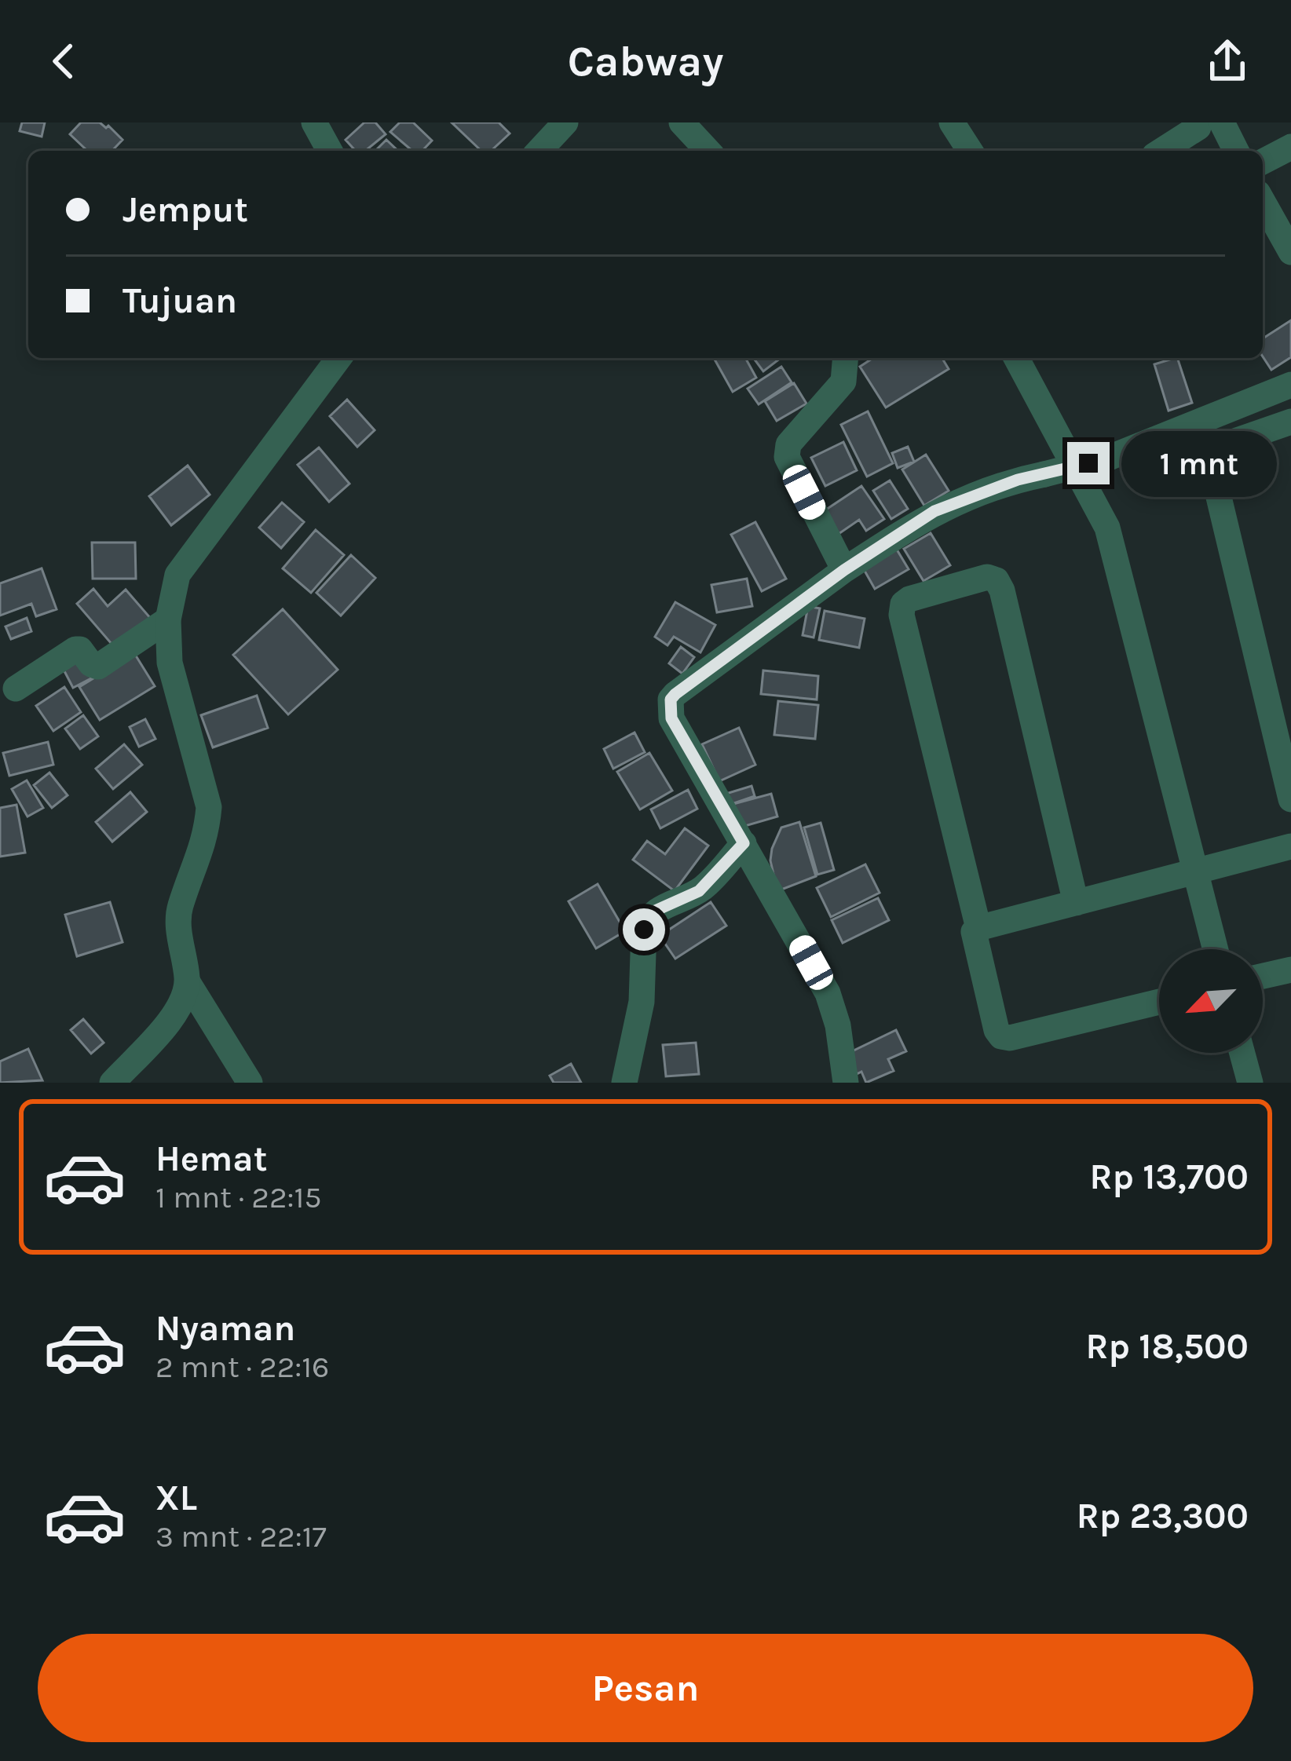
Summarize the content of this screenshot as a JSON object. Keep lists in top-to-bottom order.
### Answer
{
  "north": "bottom left",
  "page": {
    "header": "Cabway",
    "banner": ["Jemput", "Tujuan"],
    "bubble": "1 mnt",
    "list": [
      {
        "name": "Hemat",
        "note": "1 mnt · 22:15",
        "value": "Rp 13,700"
      },
      {
        "name": "Nyaman",
        "note": "2 mnt · 22:16",
        "value": "Rp 18,500"
      },
      {
        "name": "XL",
        "note": "3 mnt · 22:17",
        "value": "Rp 23,300"
      }
    ],
    "buttons": "Pesan"
  }
}
